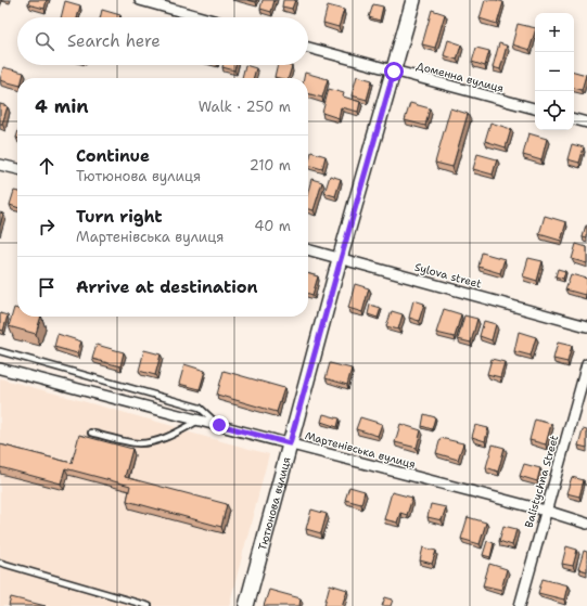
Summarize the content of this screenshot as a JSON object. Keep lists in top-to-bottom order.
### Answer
{
  "streets": {
    "street": [
      "Доменна вулиця",
      "Sylova street",
      "Мартенівська вулиця",
      "Balistychna Street",
      "Тютюнова вулиця"
    ]
  },
  "crossings": [
    ["Доменна вулиця", "Тютюнова вулиця"],
    ["Sylova street", "Тютюнова вулиця"],
    ["Мартенівська вулиця", "Balistychna Street"],
    ["Мартенівська вулиця", "Тютюнова вулиця"]
  ],
  "page": {
    "map_buttons": ["+", "−"],
    "search": "Search here",
    "heading": ["4 min", "Walk · 250 m"],
    "list": [
      ["Continue", "Тютюнова вулиця", "210 m"],
      ["Turn right", "Мартенівська вулиця", "40 m"],
      "Arrive at destination"
    ]
  }
}
